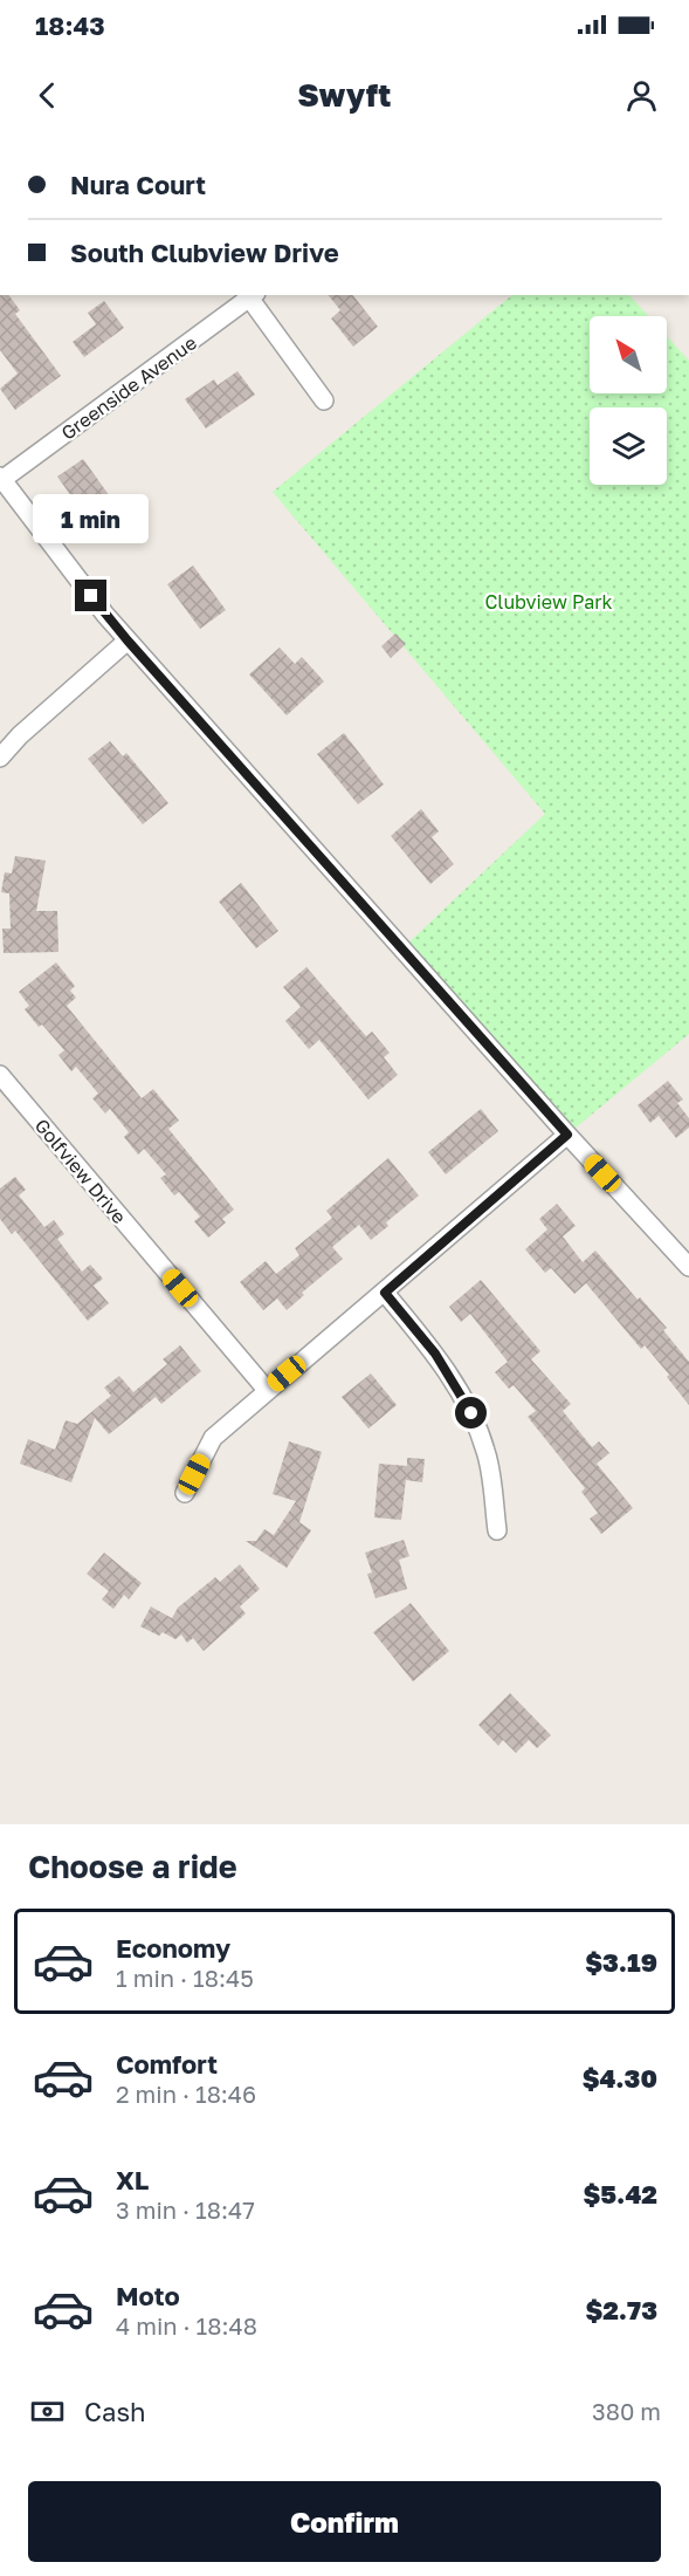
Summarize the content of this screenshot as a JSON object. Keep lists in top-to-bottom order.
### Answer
{
  "streets": {
    "street": ["Greenside Avenue", "Golfview Drive"]
  },
  "parks": ["Clubview Park"],
  "north": "top left",
  "page": {
    "status": "18:43",
    "header": "Swyft",
    "banner": ["Nura Court", "South Clubview Drive"],
    "bubble": "1 min",
    "heading": "Choose a ride",
    "list": [
      {
        "name": "Economy",
        "note": "1 min · 18:45",
        "value": "$3.19"
      },
      {
        "name": "Comfort",
        "note": "2 min · 18:46",
        "value": "$4.30"
      },
      {
        "name": "XL",
        "note": "3 min · 18:47",
        "value": "$5.42"
      },
      {
        "name": "Moto",
        "note": "4 min · 18:48",
        "value": "$2.73"
      }
    ],
    "pay": ["Cash", "380 m"],
    "buttons": "Confirm"
  }
}
